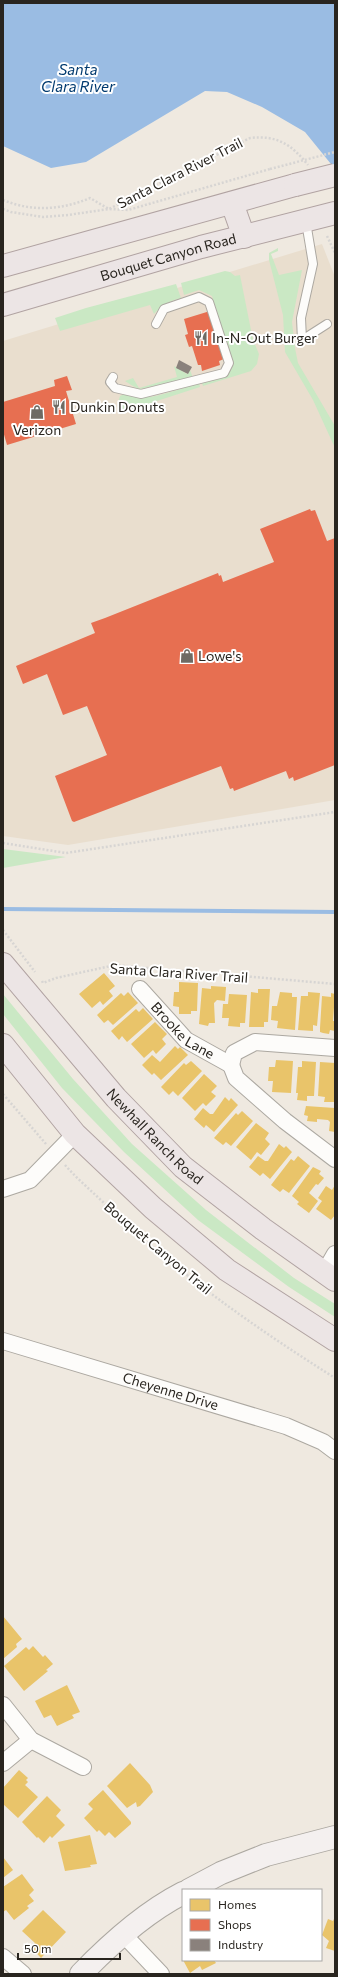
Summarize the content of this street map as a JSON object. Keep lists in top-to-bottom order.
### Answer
{
  "streets": {
    "main road": ["Bouquet Canyon Road", "Newhall Ranch Road"],
    "street": ["Brooke Lane", "Cheyenne Drive"],
    "path": ["Santa Clara River Trail", "Bouquet Canyon Trail"]
  },
  "crossings": [
    ["Santa Clara River Trail", "Newhall Ranch Road"]
  ],
  "water": ["Santa Clara River"],
  "places": {
    "restaurant": ["In-N-Out Burger", "Dunkin Donuts"],
    "shop": ["Verizon", "Lowe's"]
  },
  "legend": ["Homes", "Shops", "Industry"],
  "scale_bar": "50 m"
}
